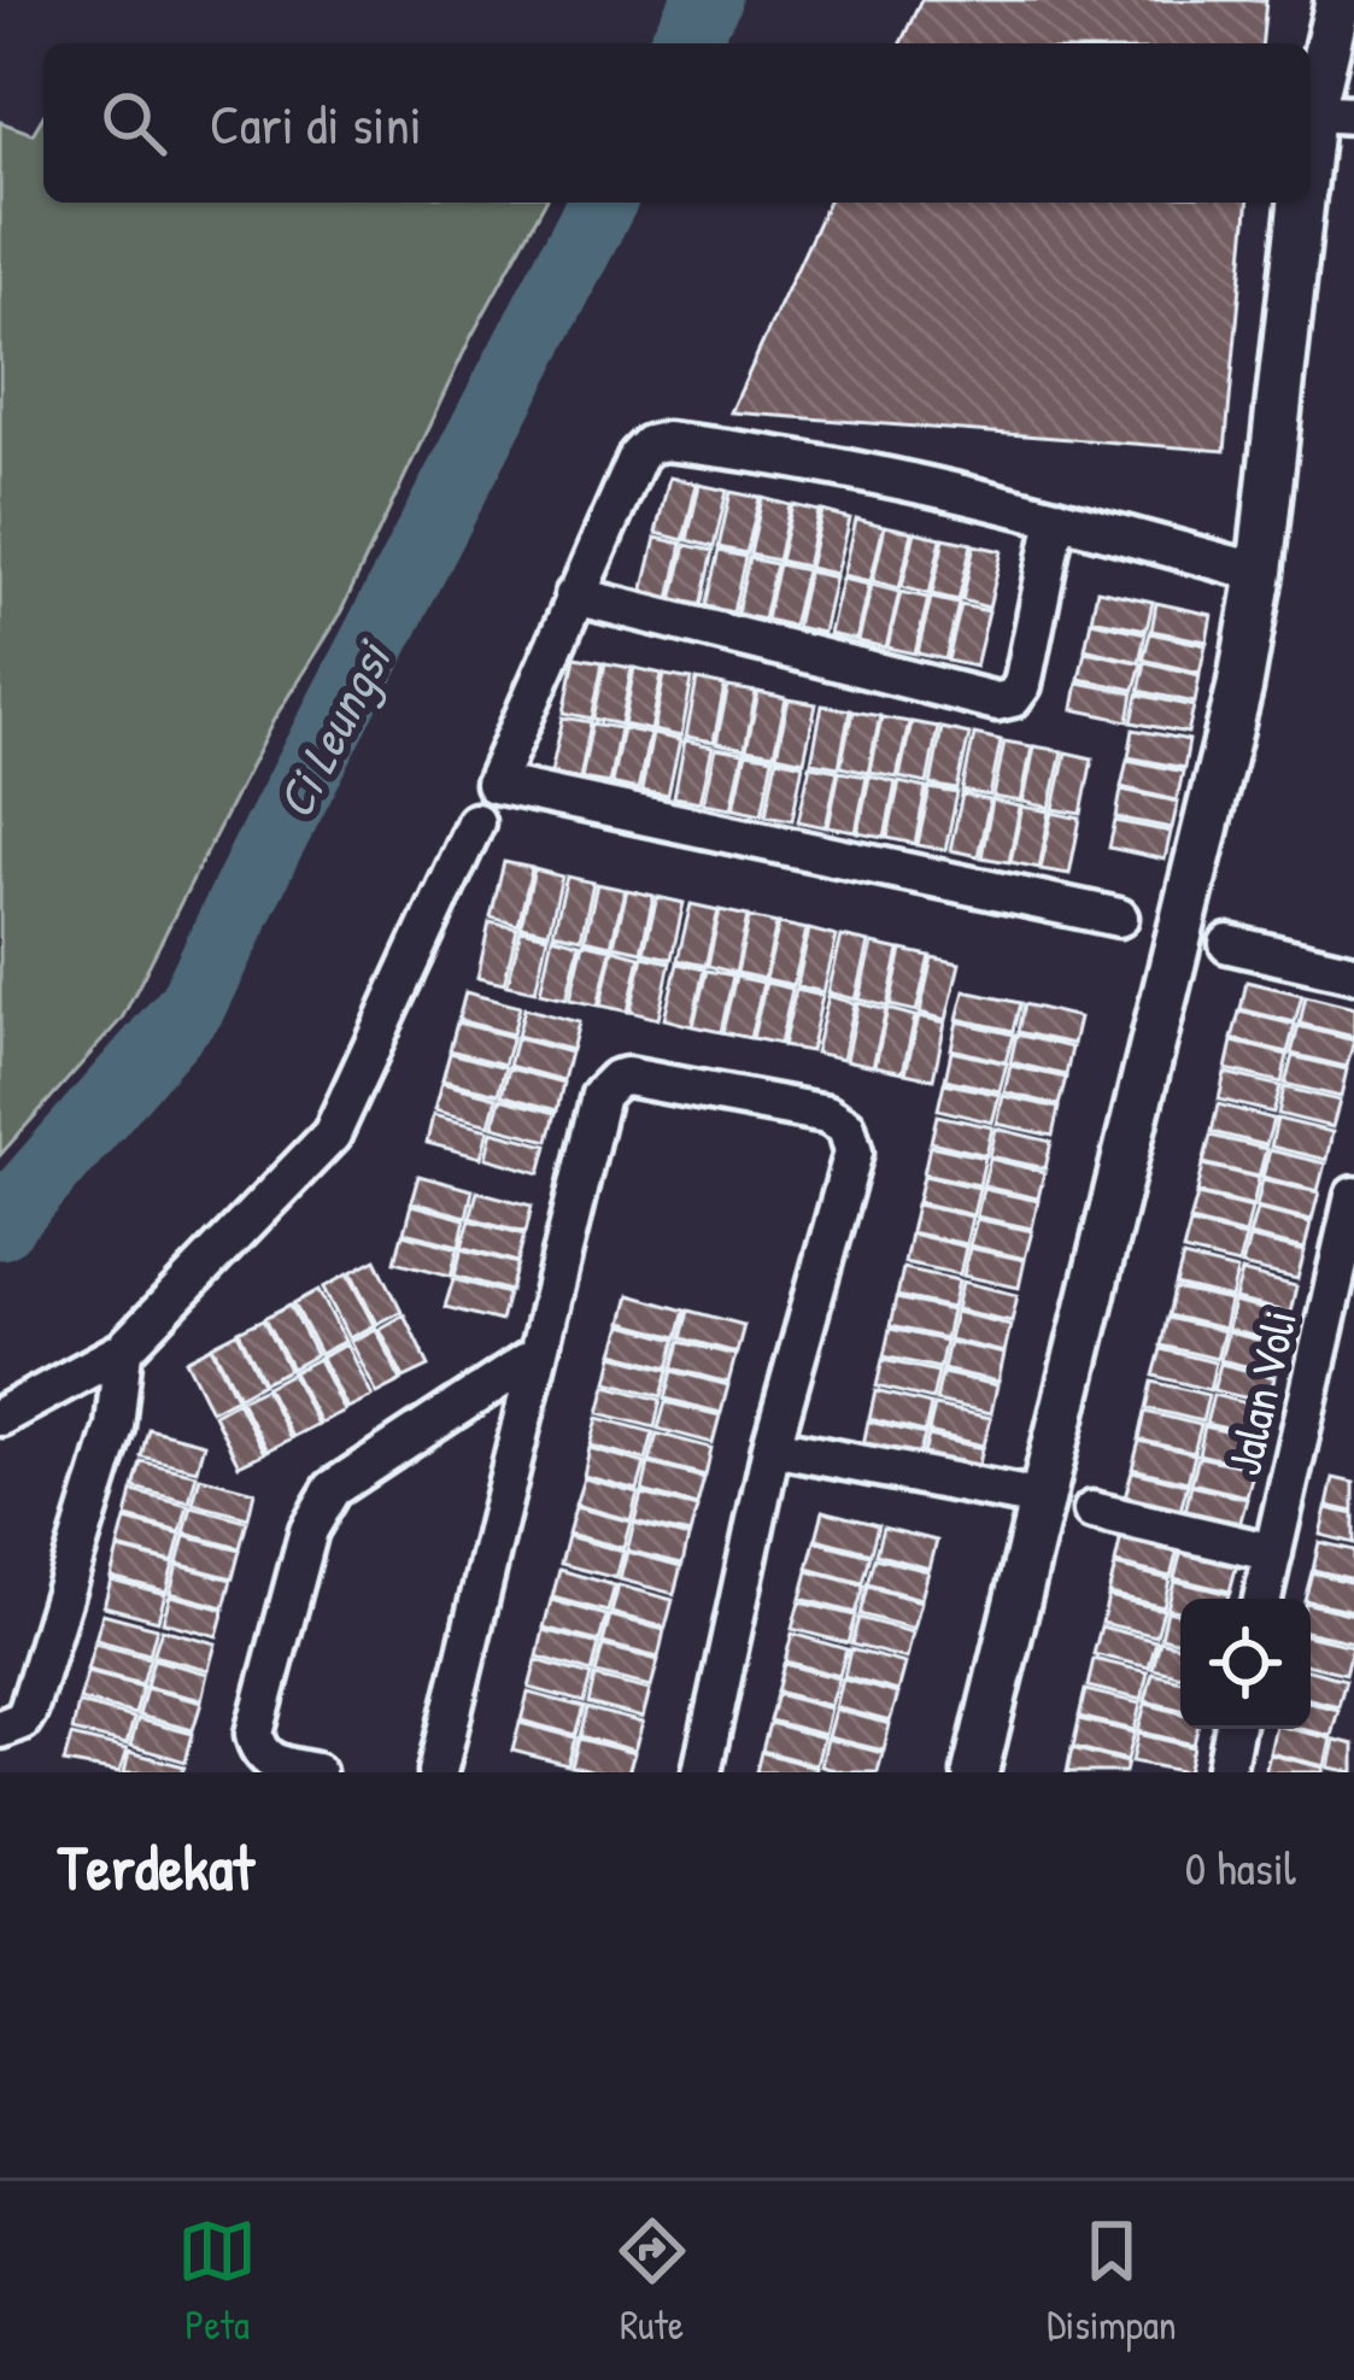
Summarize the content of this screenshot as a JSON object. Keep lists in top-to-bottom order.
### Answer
{
  "streets": {
    "street": ["Jalan Voli"]
  },
  "water": ["Ci Leungsi"],
  "page": {
    "search": "Cari di sini",
    "heading": ["Terdekat", "0 hasil"],
    "nav": ["Peta", "Rute", "Disimpan"]
  }
}
